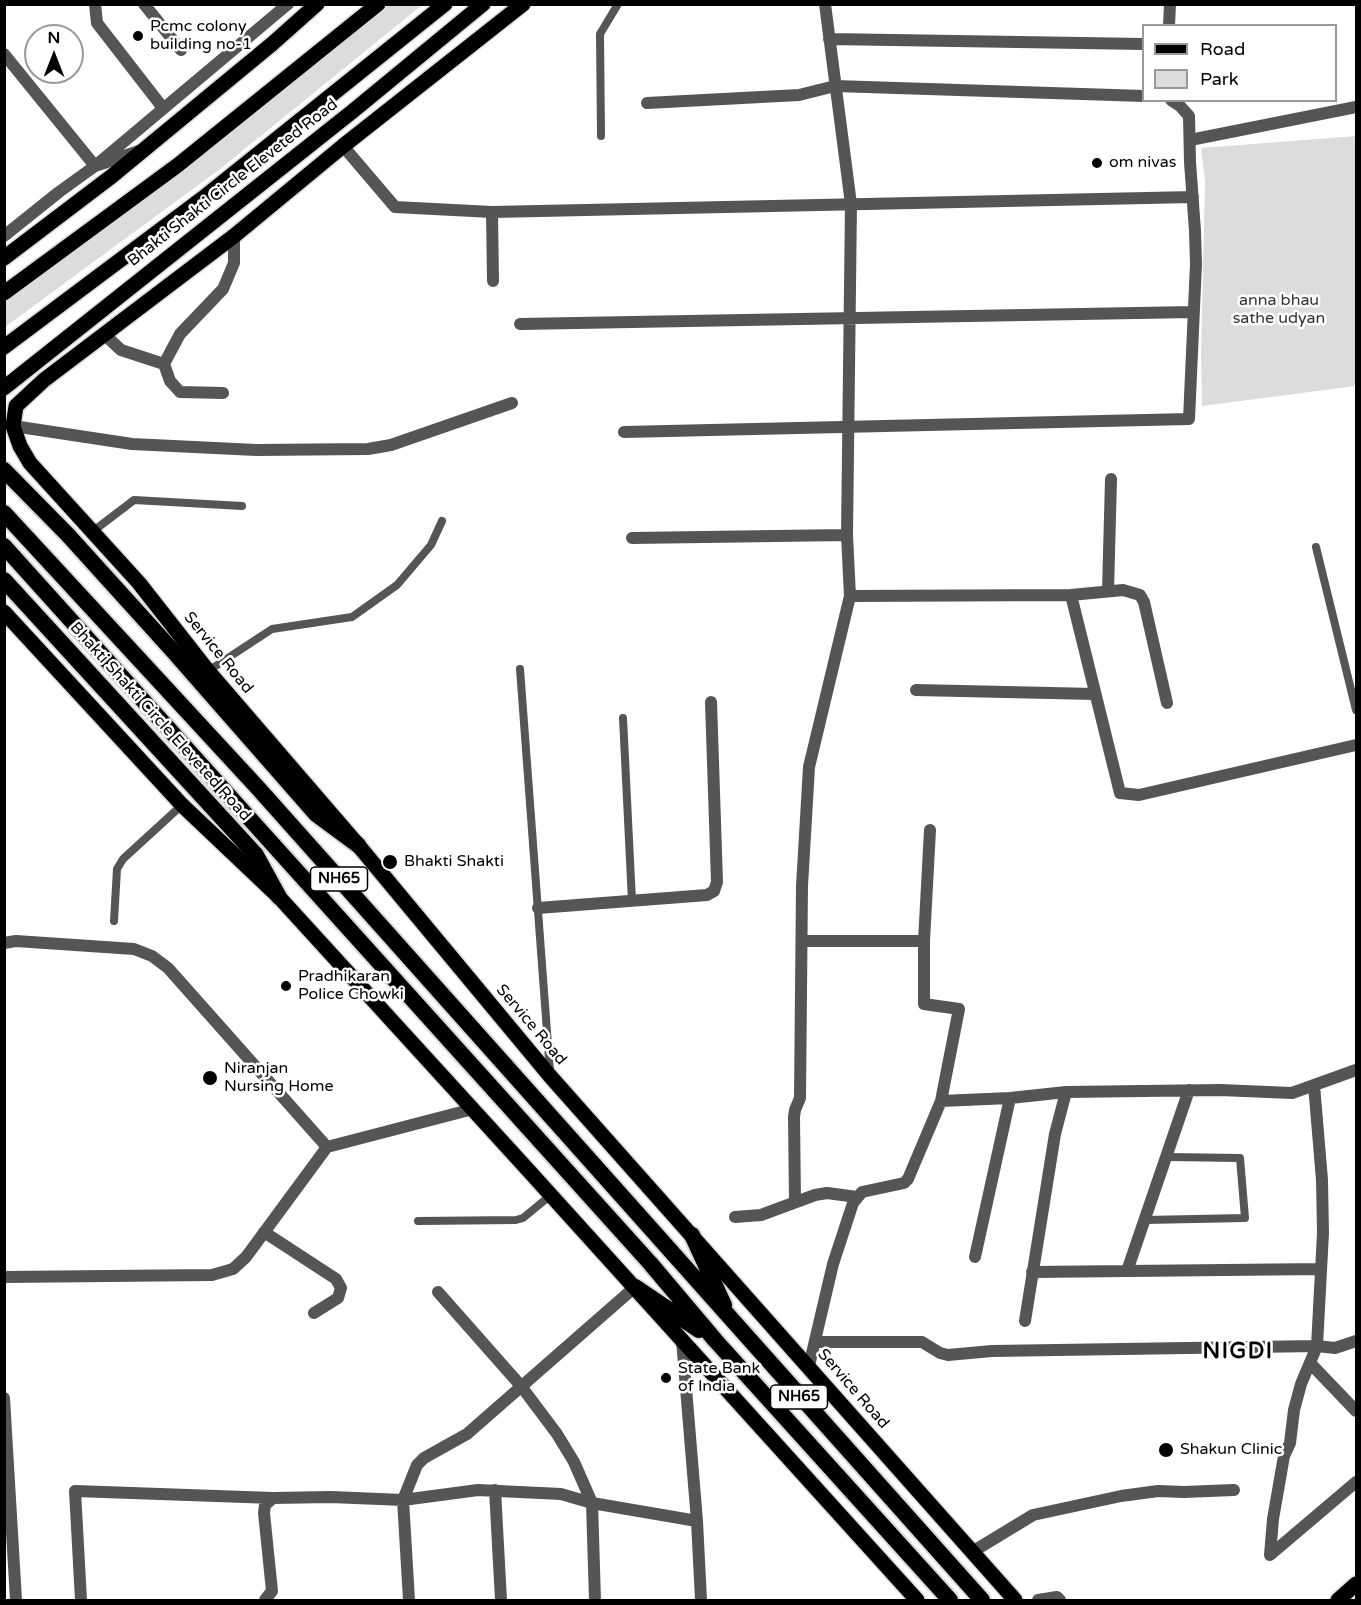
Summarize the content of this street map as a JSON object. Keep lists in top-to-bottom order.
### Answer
{
  "streets": {
    "highway": ["Bhakti Shakti Circle Eleveted Road", "NH65"],
    "main road": ["Service Road"]
  },
  "districts": ["NIGDI"],
  "parks": ["anna bhau sathe udyan"],
  "places": [
    "Pcmc colony building no-1",
    "om nivas",
    "Bhakti Shakti",
    "Pradhikaran Police Chowki",
    "Niranjan Nursing Home",
    "State Bank of India",
    "Shakun Clinic"
  ],
  "legend": ["Road", "Park"],
  "north": "top"
}
